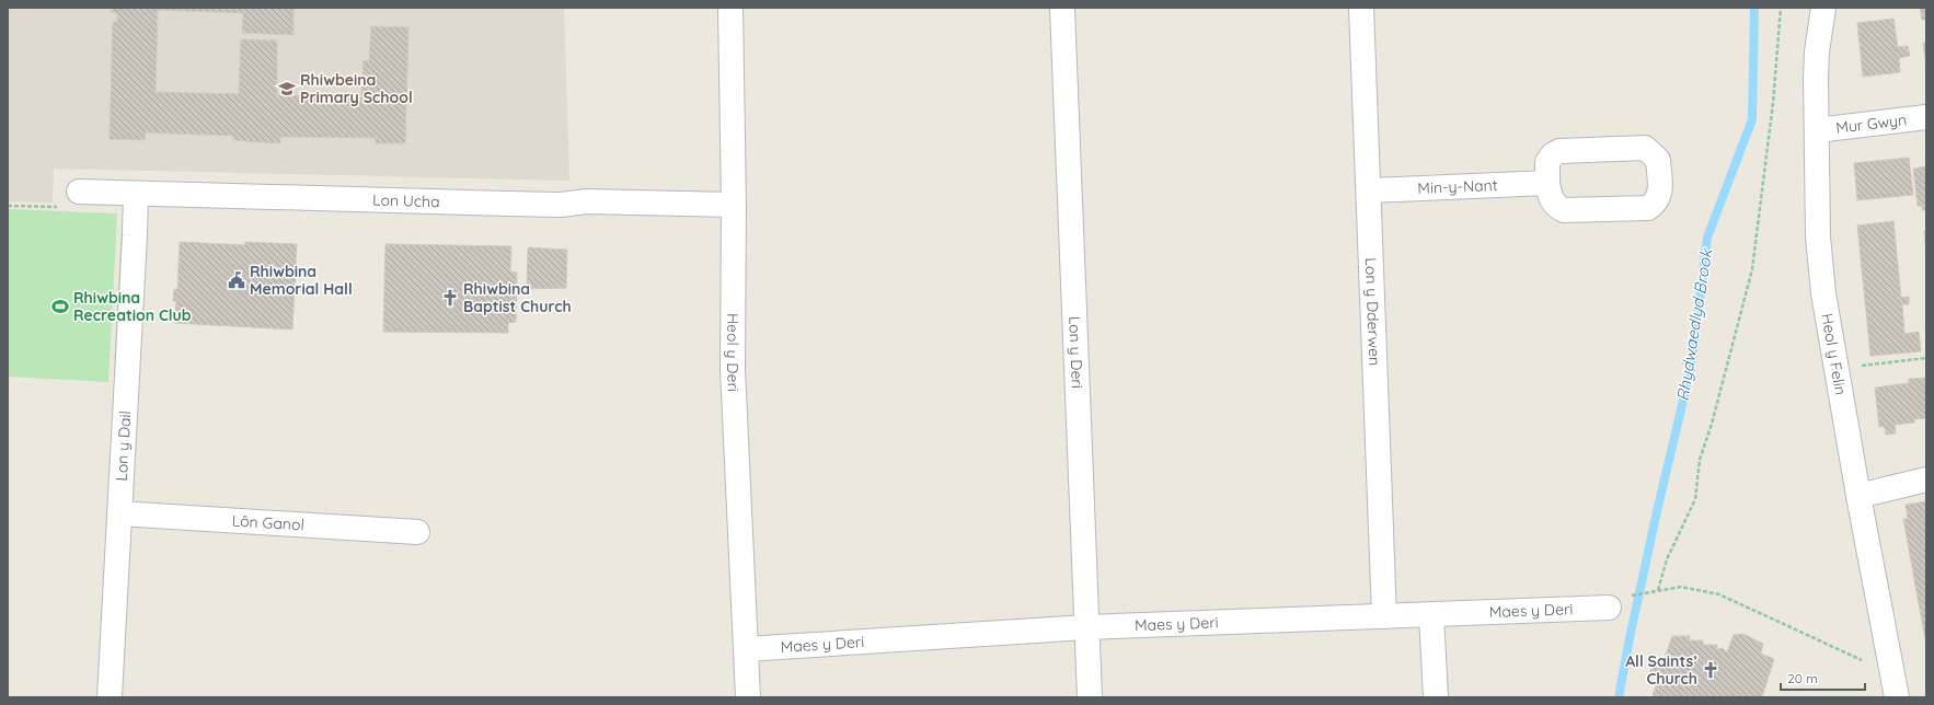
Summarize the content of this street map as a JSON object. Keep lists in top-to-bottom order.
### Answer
{
  "streets": {
    "street": [
      "Mur Gwyn",
      "Min-y-Nant",
      "Lon Ucha",
      "Lon y Dderwen",
      "Heol y Deri",
      "Lon y Deri",
      "Heol y Felin",
      "Lon y Dail",
      "Lôn Ganol",
      "Maes y Deri"
    ]
  },
  "crossings": [
    ["Mur Gwyn", "Heol y Felin"],
    ["Min-y-Nant", "Lon y Dderwen"],
    ["Lon Ucha", "Heol y Deri"],
    ["Lon Ucha", "Lon y Dail"],
    ["Lon y Dderwen", "Maes y Deri"],
    ["Heol y Deri", "Maes y Deri"],
    ["Lon y Deri", "Maes y Deri"],
    ["Lon y Dail", "Lôn Ganol"]
  ],
  "water": ["Rhydwaedlyd Brook"],
  "places": {
    "school or university": ["Rhiwbeina Primary School"],
    "public building": ["Rhiwbina Memorial Hall"],
    "church": ["Rhiwbina Baptist Church", "All Saints’ Church"],
    "sports": ["Rhiwbina Recreation Club"]
  },
  "scale_bar": "20 m"
}
